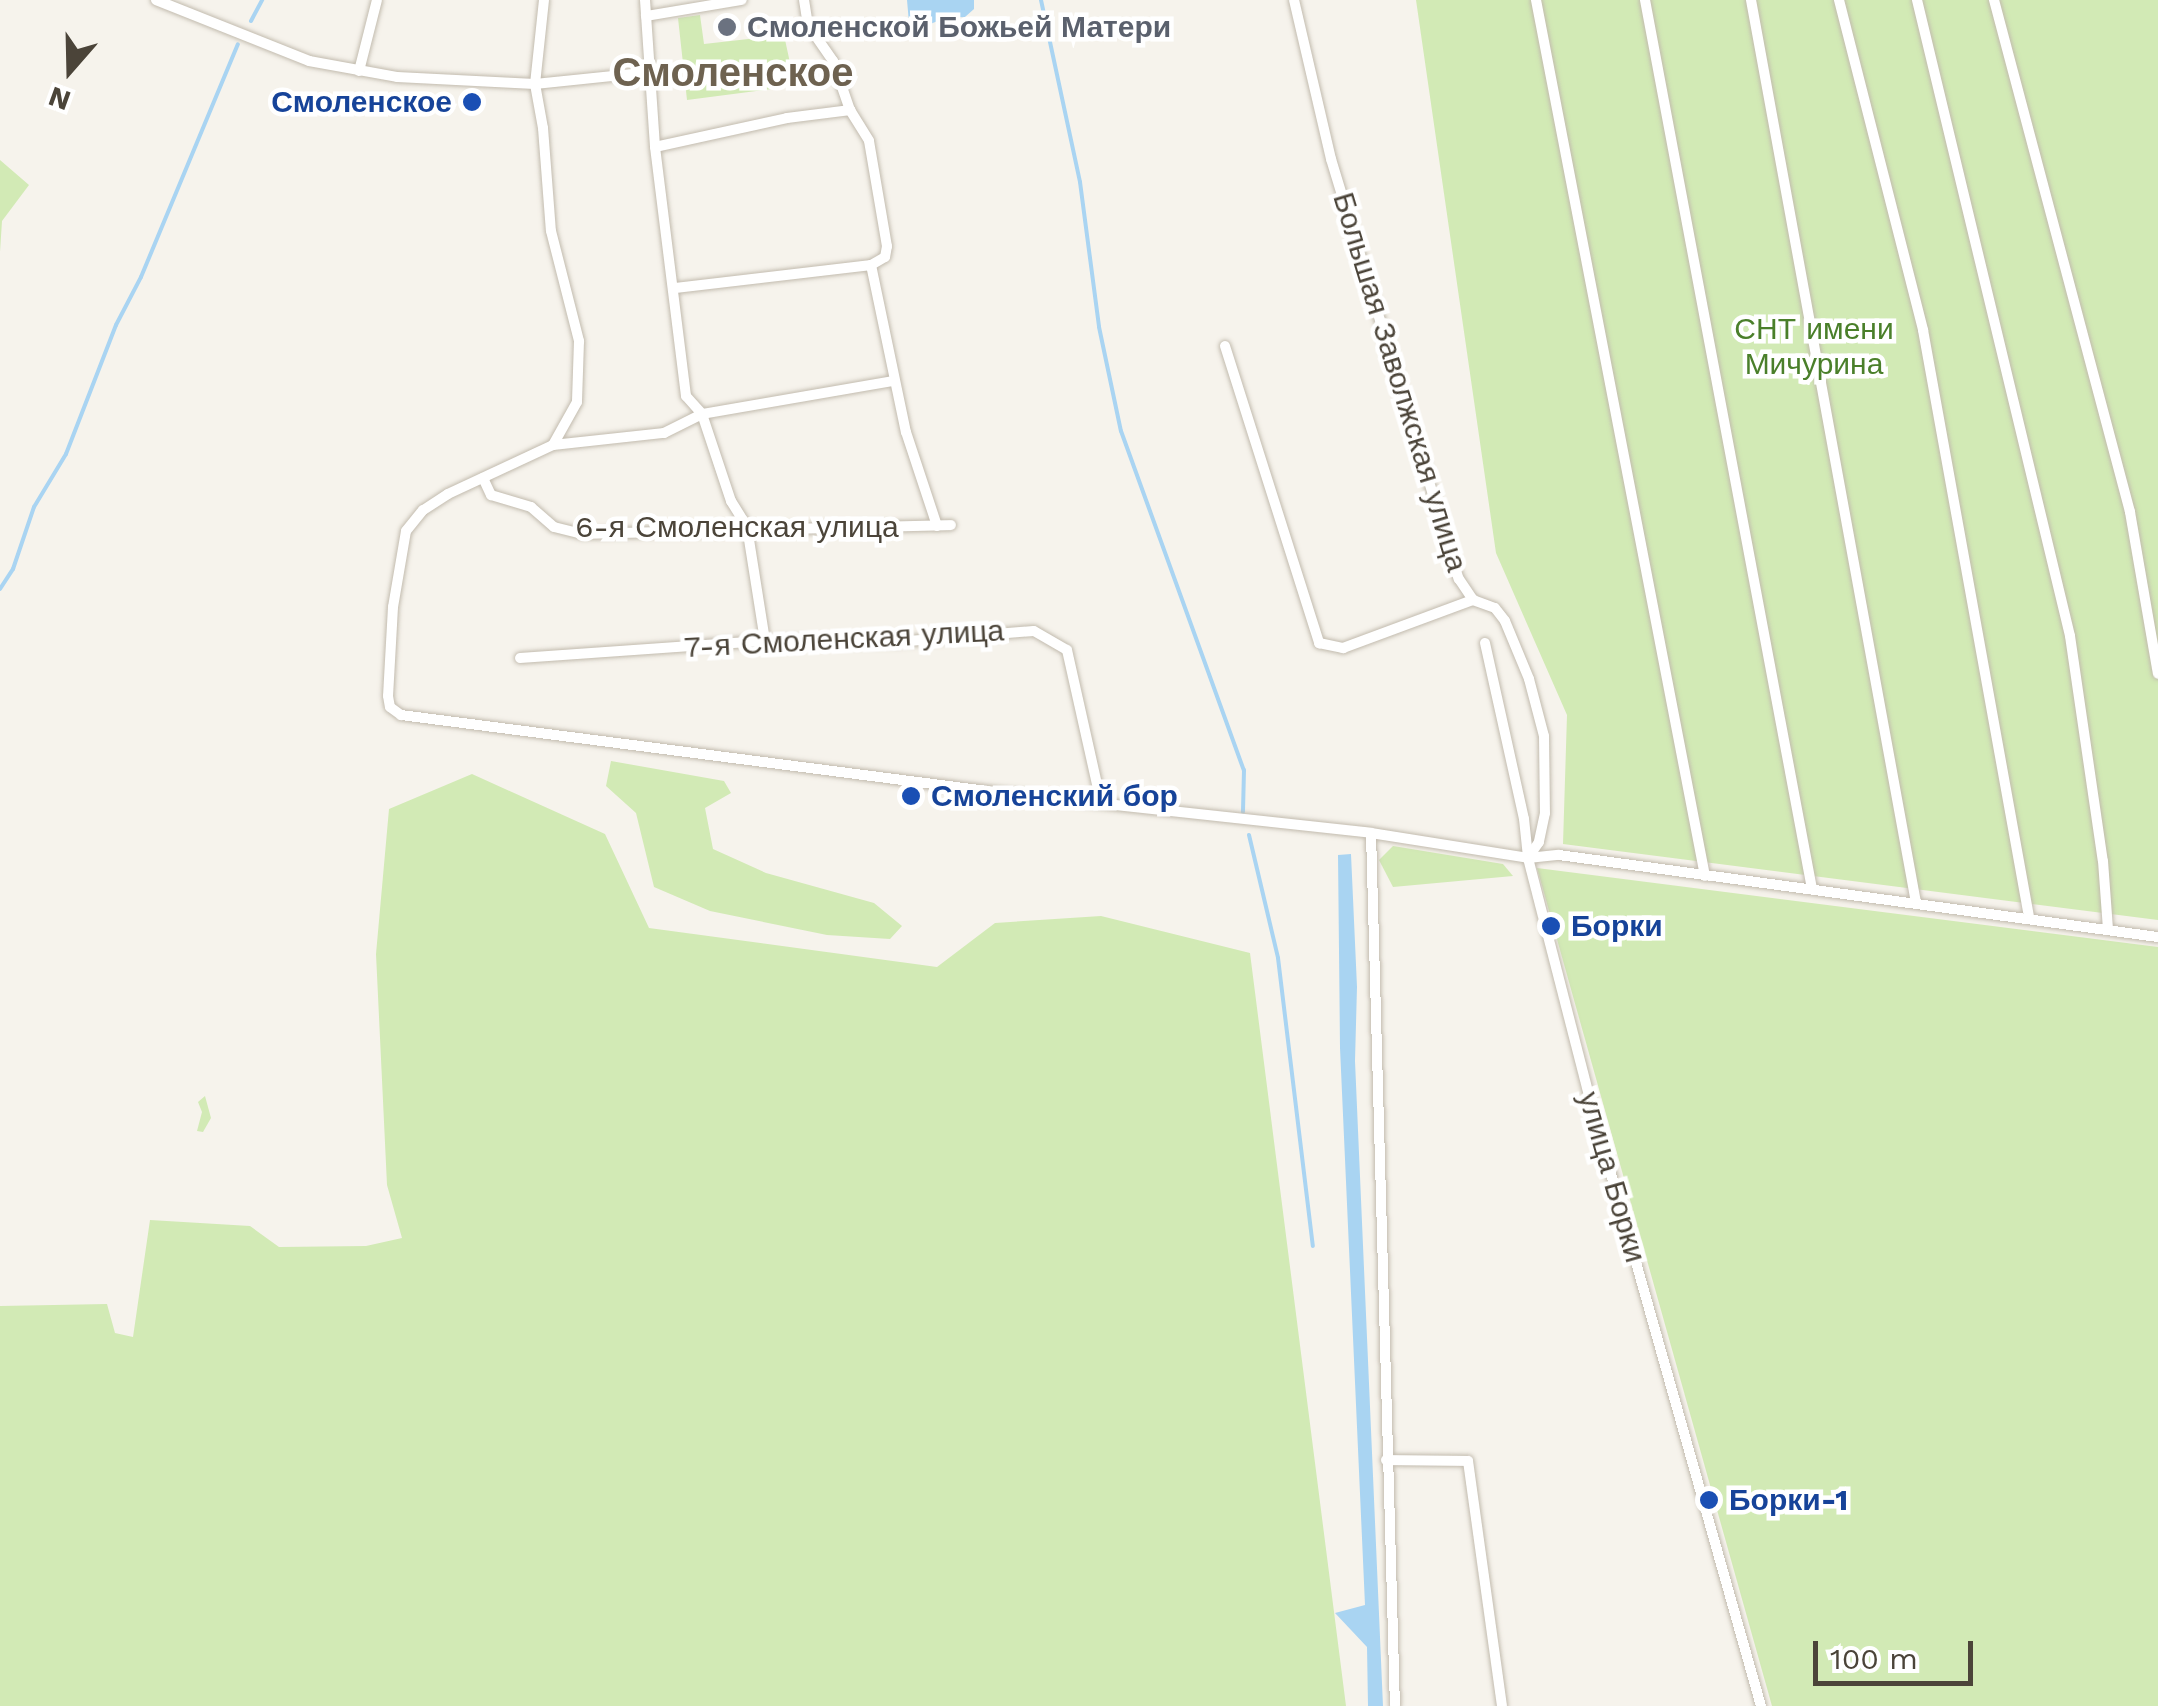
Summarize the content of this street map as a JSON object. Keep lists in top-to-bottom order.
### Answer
{
  "streets": {
    "street": [
      "Большая Заволжская улица",
      "6-я Смоленская улица",
      "7-я Смоленская улица",
      "улица Борки"
    ]
  },
  "crossings": [
    ["Большая Заволжская улица", "улица Борки"]
  ],
  "districts": ["Смоленское"],
  "parks": ["СНТ имени Мичурина"],
  "places": [
    "Смоленской Божьей Матери",
    "Смоленское",
    "Смоленский бор",
    "Борки",
    "Борки-1"
  ],
  "scale_bar": "100 m",
  "north": "bottom"
}
